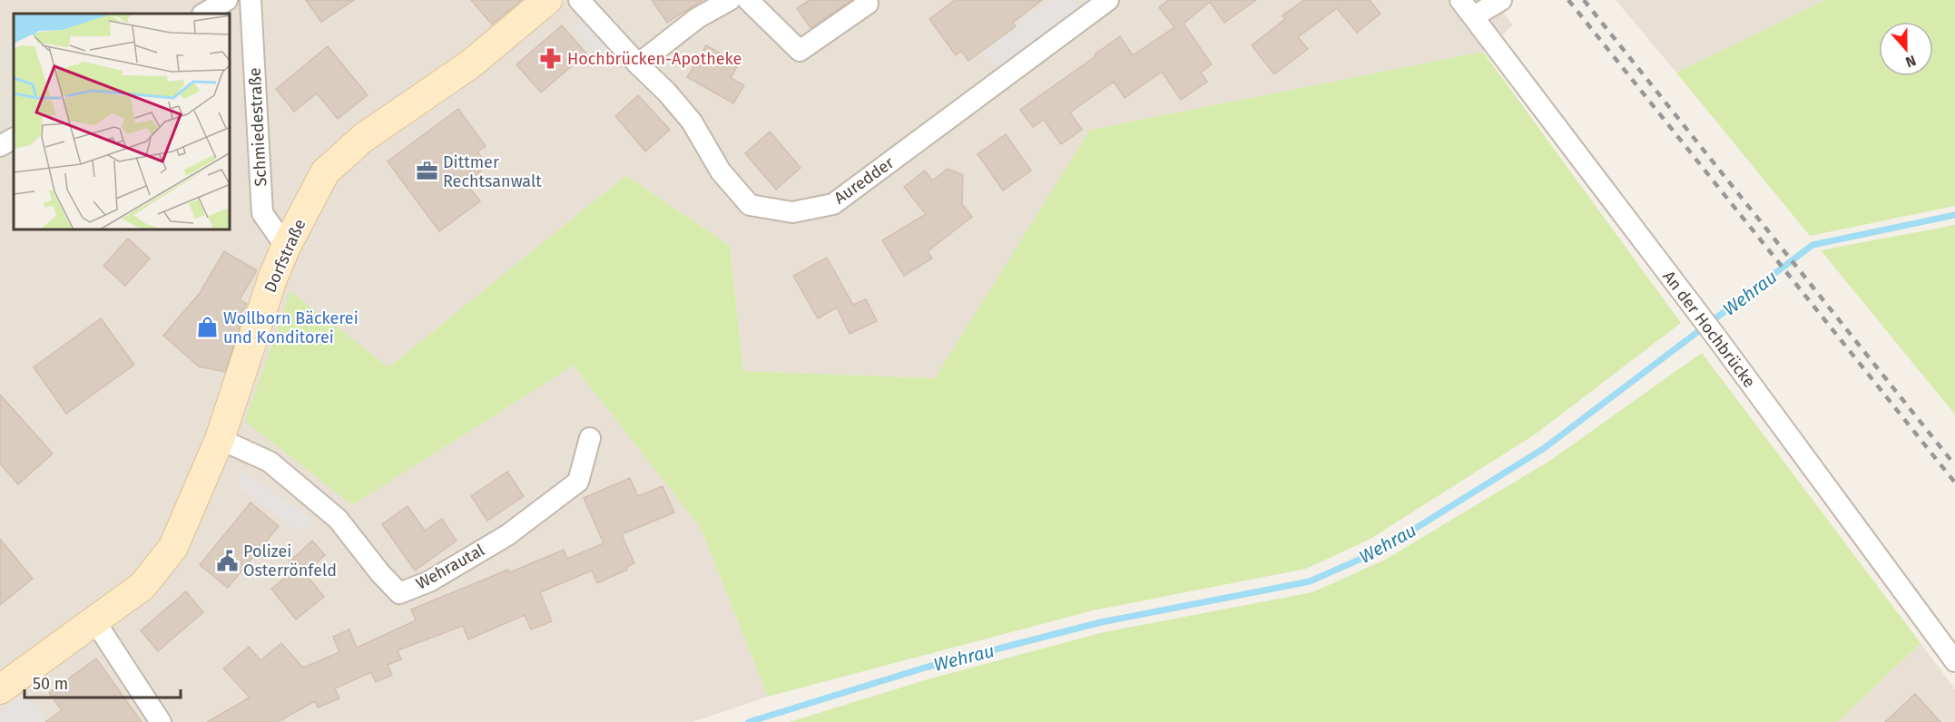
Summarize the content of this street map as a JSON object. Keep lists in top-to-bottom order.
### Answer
{
  "streets": {
    "main road": ["Dorfstraße"],
    "street": [
      "Schmiedestraße",
      "Auredder",
      "An der Hochbrücke",
      "Wehrautal"
    ]
  },
  "crossings": [
    ["Schmiedestraße", "Dorfstraße"],
    ["Dorfstraße", "Wehrautal"]
  ],
  "water": ["Wehrau"],
  "places": {
    "pharmacy": ["Hochbrücken-Apotheke"],
    "office": ["Dittmer Rechtsanwalt"],
    "shop": ["Wollborn Bäckerei und Konditorei"],
    "public building": ["Polizei Osterrönfeld"]
  },
  "scale_bar": "50 m",
  "north": "bottom"
}
